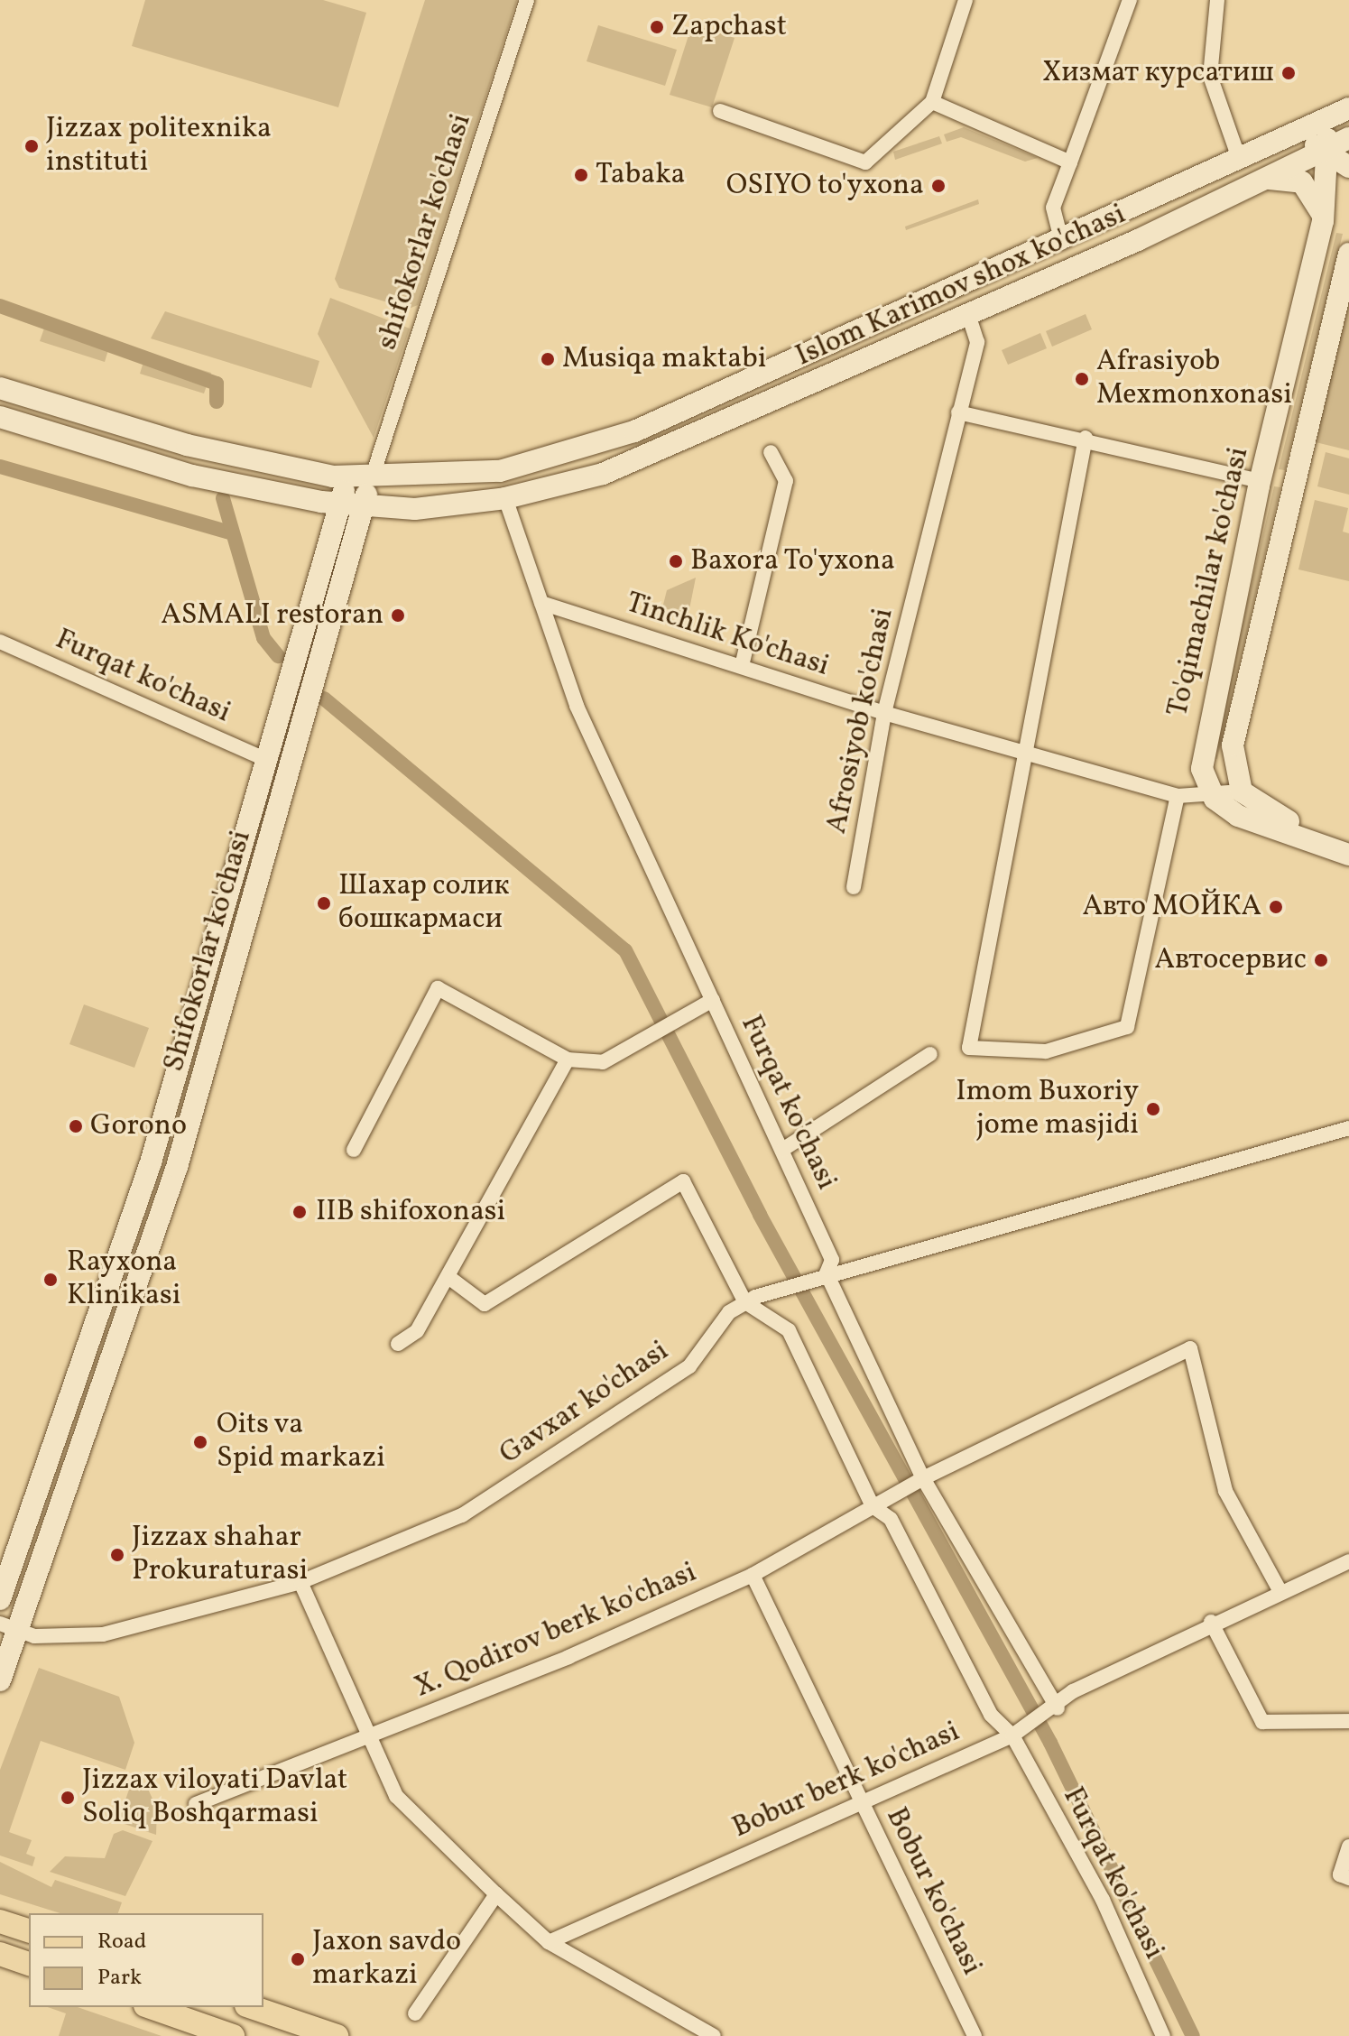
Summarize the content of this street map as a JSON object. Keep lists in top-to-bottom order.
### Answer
{
  "streets": {
    "main road": ["Islom Karimov shox ko'chasi", "To'qimachilar ko'chasi", "Shifokorlar ko'chasi"],
    "street": [
      "shifokorlar ko'chasi",
      "Tinchlik Ko'chasi",
      "Furqat ko'chasi",
      "Afrosiyob ko'chasi",
      "Gavxar ko'chasi",
      "X. Qodirov berk ko'chasi",
      "Bobur berk ko'chasi",
      "Bobur ko'chasi"
    ]
  },
  "crossings": [
    ["shifokorlar ko'chasi", "Islom Karimov shox ko'chasi"],
    ["shifokorlar ko'chasi", "Shifokorlar ko'chasi"],
    ["Islom Karimov shox ko'chasi", "To'qimachilar ko'chasi"],
    ["Islom Karimov shox ko'chasi", "Furqat ko'chasi"],
    ["Islom Karimov shox ko'chasi", "Afrosiyob ko'chasi"],
    ["Islom Karimov shox ko'chasi", "Shifokorlar ko'chasi"],
    ["To'qimachilar ko'chasi", "Tinchlik Ko'chasi"],
    ["Tinchlik Ko'chasi", "Furqat ko'chasi"],
    ["Tinchlik Ko'chasi", "Afrosiyob ko'chasi"],
    ["Furqat ko'chasi", "Shifokorlar ko'chasi"],
    ["Furqat ko'chasi", "Gavxar ko'chasi"],
    ["Furqat ko'chasi", "X. Qodirov berk ko'chasi"],
    ["Furqat ko'chasi", "Bobur berk ko'chasi"],
    ["Shifokorlar ko'chasi", "Gavxar ko'chasi"],
    ["X. Qodirov berk ko'chasi", "Bobur berk ko'chasi"],
    ["X. Qodirov berk ko'chasi", "Bobur ko'chasi"],
    ["Bobur berk ko'chasi", "Bobur ko'chasi"]
  ],
  "places": [
    "Zapchast",
    "Хизмат курсатиш",
    "Jizzax politexnika instituti",
    "Tabaka",
    "OSIYO to'yxona",
    "Musiqa maktabi",
    "Afrasiyob Mexmonxonasi",
    "Baxora To'yxona",
    "ASMALI restoran",
    "Шахар солик бошкармаси",
    "Авто МОЙКА",
    "Автосервис",
    "Imom Buxoriy jome masjidi",
    "Gorono",
    "IIB shifoxonasi",
    "Rayxona Klinikasi",
    "Oits va Spid markazi",
    "Jizzax shahar Prokuraturasi",
    "Jizzax viloyati Davlat Soliq Boshqarmasi",
    "Jaxon savdo markazi"
  ],
  "legend": ["Road", "Park"]
}
